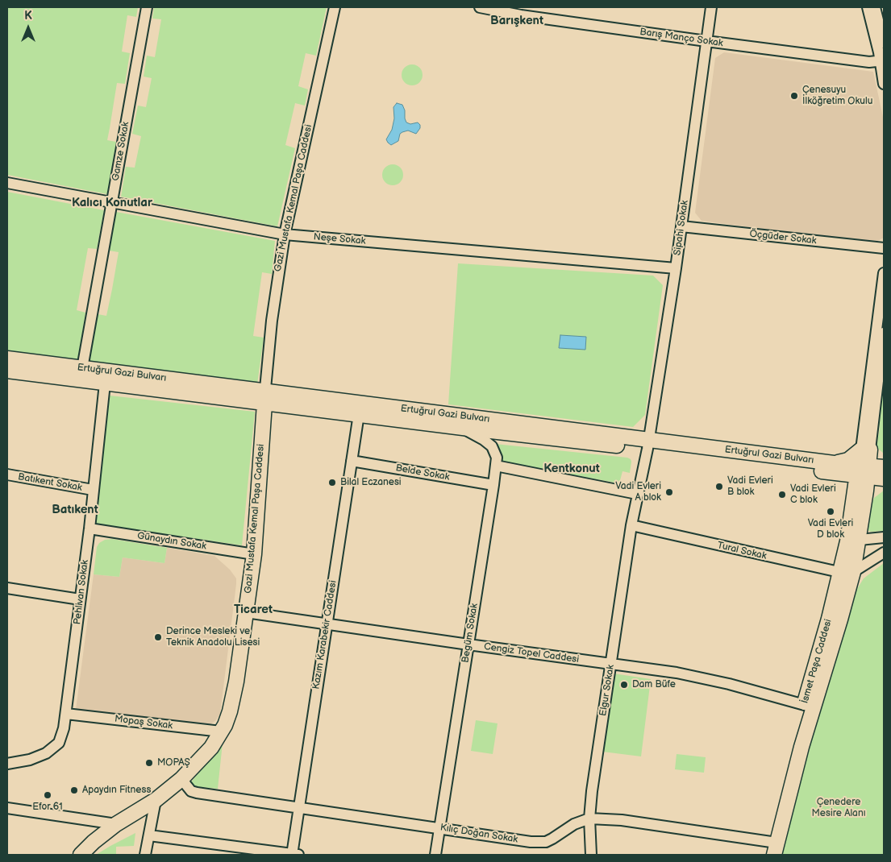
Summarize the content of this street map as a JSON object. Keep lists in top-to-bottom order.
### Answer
{
  "streets": {
    "main road": ["Gazi Mustafa Kemal Paşa Caddesi", "Ertuğrul Gazi Bulvarı", "İsmet Paşa Caddesi"],
    "street": [
      "Barış Manço Sokak",
      "Gamze Sokak",
      "Sipahi Sokak",
      "Öçgüder Sokak",
      "Neşe Sokak",
      "Belde Sokak",
      "Batıkent Sokak",
      "Günaydın Sokak",
      "Tural Sokak",
      "Pehlivan Sokak",
      "Begüm Sokak",
      "Kazım Karabekir Caddesi",
      "Cengiz Topel Caddesi",
      "Elgur Sokak",
      "Mopaş Sokak",
      "Kılıç Doğan Sokak"
    ]
  },
  "crossings": [
    ["Barış Manço Sokak", "Sipahi Sokak"],
    ["Gamze Sokak", "Neşe Sokak"],
    ["Gamze Sokak", "Ertuğrul Gazi Bulvarı"],
    ["Gazi Mustafa Kemal Paşa Caddesi", "Neşe Sokak"],
    ["Gazi Mustafa Kemal Paşa Caddesi", "Ertuğrul Gazi Bulvarı"],
    ["Gazi Mustafa Kemal Paşa Caddesi", "Günaydın Sokak"],
    ["Gazi Mustafa Kemal Paşa Caddesi", "Cengiz Topel Caddesi"],
    ["Gazi Mustafa Kemal Paşa Caddesi", "Mopaş Sokak"],
    ["Gazi Mustafa Kemal Paşa Caddesi", "Kılıç Doğan Sokak"],
    ["Sipahi Sokak", "Öçgüder Sokak"],
    ["Sipahi Sokak", "Neşe Sokak"],
    ["Sipahi Sokak", "Ertuğrul Gazi Bulvarı"],
    ["Sipahi Sokak", "Elgur Sokak"],
    ["Ertuğrul Gazi Bulvarı", "Pehlivan Sokak"],
    ["Ertuğrul Gazi Bulvarı", "Begüm Sokak"],
    ["Ertuğrul Gazi Bulvarı", "Kazım Karabekir Caddesi"],
    ["Ertuğrul Gazi Bulvarı", "İsmet Paşa Caddesi"],
    ["Belde Sokak", "Begüm Sokak"],
    ["Belde Sokak", "Kazım Karabekir Caddesi"],
    ["Batıkent Sokak", "Pehlivan Sokak"],
    ["Günaydın Sokak", "Pehlivan Sokak"],
    ["Tural Sokak", "İsmet Paşa Caddesi"],
    ["Tural Sokak", "Elgur Sokak"],
    ["Pehlivan Sokak", "Mopaş Sokak"],
    ["Begüm Sokak", "Cengiz Topel Caddesi"],
    ["Begüm Sokak", "Kılıç Doğan Sokak"],
    ["Kazım Karabekir Caddesi", "Cengiz Topel Caddesi"],
    ["Kazım Karabekir Caddesi", "Kılıç Doğan Sokak"],
    ["Cengiz Topel Caddesi", "İsmet Paşa Caddesi"],
    ["Cengiz Topel Caddesi", "Elgur Sokak"],
    ["İsmet Paşa Caddesi", "Kılıç Doğan Sokak"],
    ["Elgur Sokak", "Kılıç Doğan Sokak"]
  ],
  "districts": [
    "Barışkent",
    "Kalıcı Konutlar",
    "Kentkonut",
    "Batıkent",
    "Ticaret"
  ],
  "parks": ["Çenedere Mesire Alanı"],
  "places": [
    "Çenesuyu İlköğretim Okulu",
    "Bilal Eczanesi",
    "Vadi Evleri B blok",
    "Vadi Evleri A blok",
    "Vadi Evleri C blok",
    "Vadi Evleri D blok",
    "Derince Mesleki ve Teknik Anadolu Lisesi",
    "Dam Büfe",
    "MOPAŞ",
    "Apaydın Fitness",
    "Efor 61"
  ],
  "north": "top"
}
